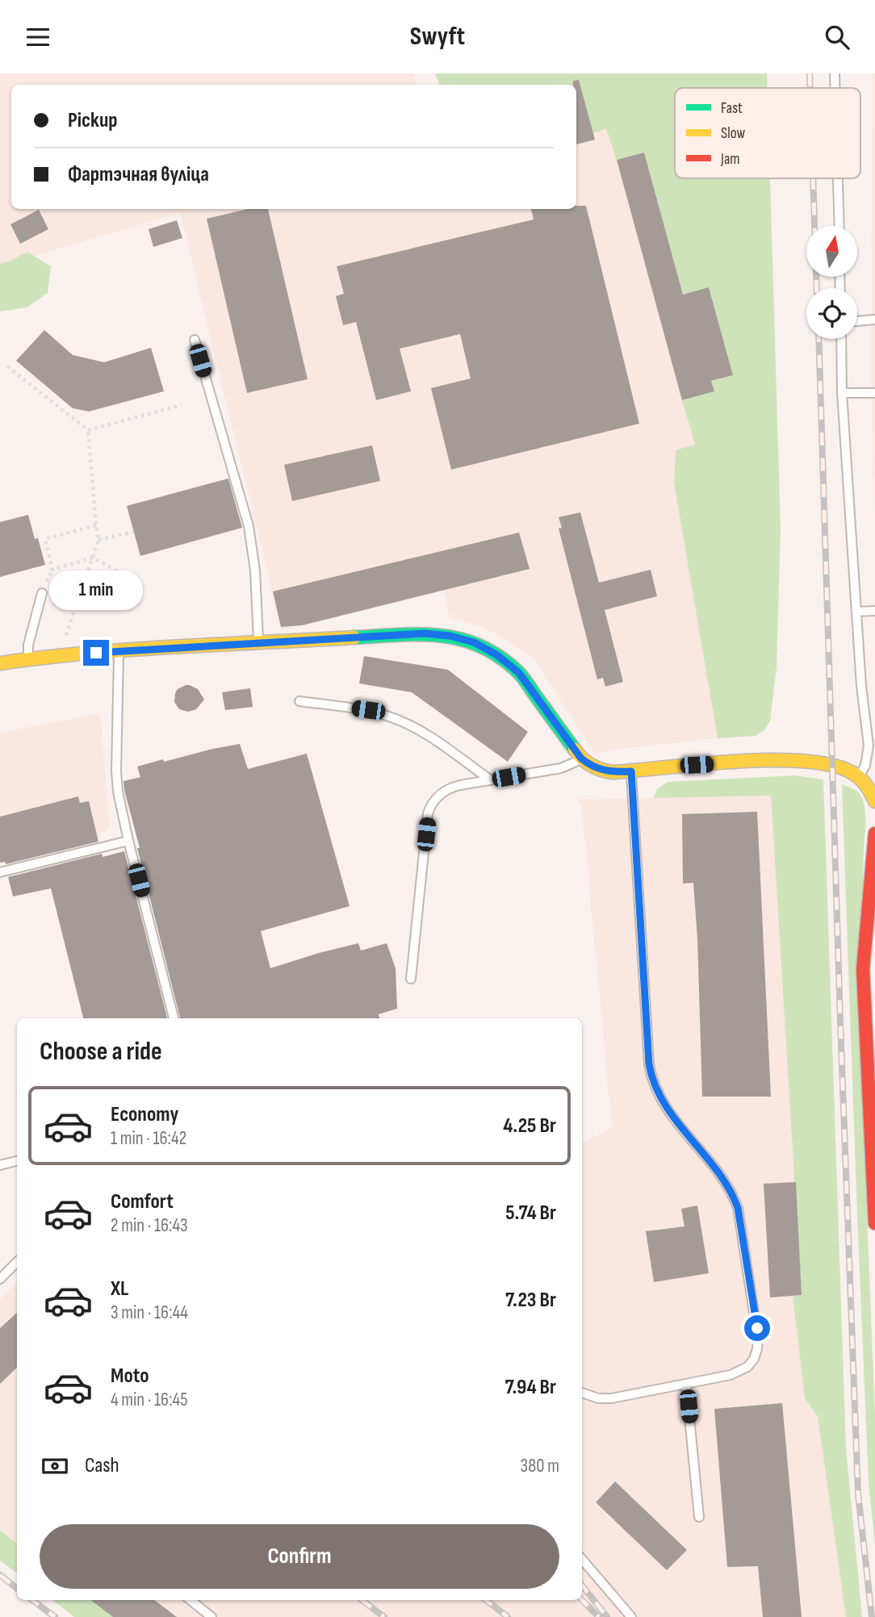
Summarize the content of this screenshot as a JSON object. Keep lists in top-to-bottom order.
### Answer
{
  "legend": ["Fast", "Slow", "Jam"],
  "north": "top",
  "page": {
    "header": "Swyft",
    "banner": ["Pickup", "Фартэчная вуліца"],
    "bubble": "1 min",
    "heading": "Choose a ride",
    "list": [
      {
        "name": "Economy",
        "note": "1 min · 16:42",
        "value": "4.25 Br"
      },
      {
        "name": "Comfort",
        "note": "2 min · 16:43",
        "value": "5.74 Br"
      },
      {
        "name": "XL",
        "note": "3 min · 16:44",
        "value": "7.23 Br"
      },
      {
        "name": "Moto",
        "note": "4 min · 16:45",
        "value": "7.94 Br"
      }
    ],
    "pay": ["Cash", "380 m"],
    "buttons": "Confirm"
  }
}
